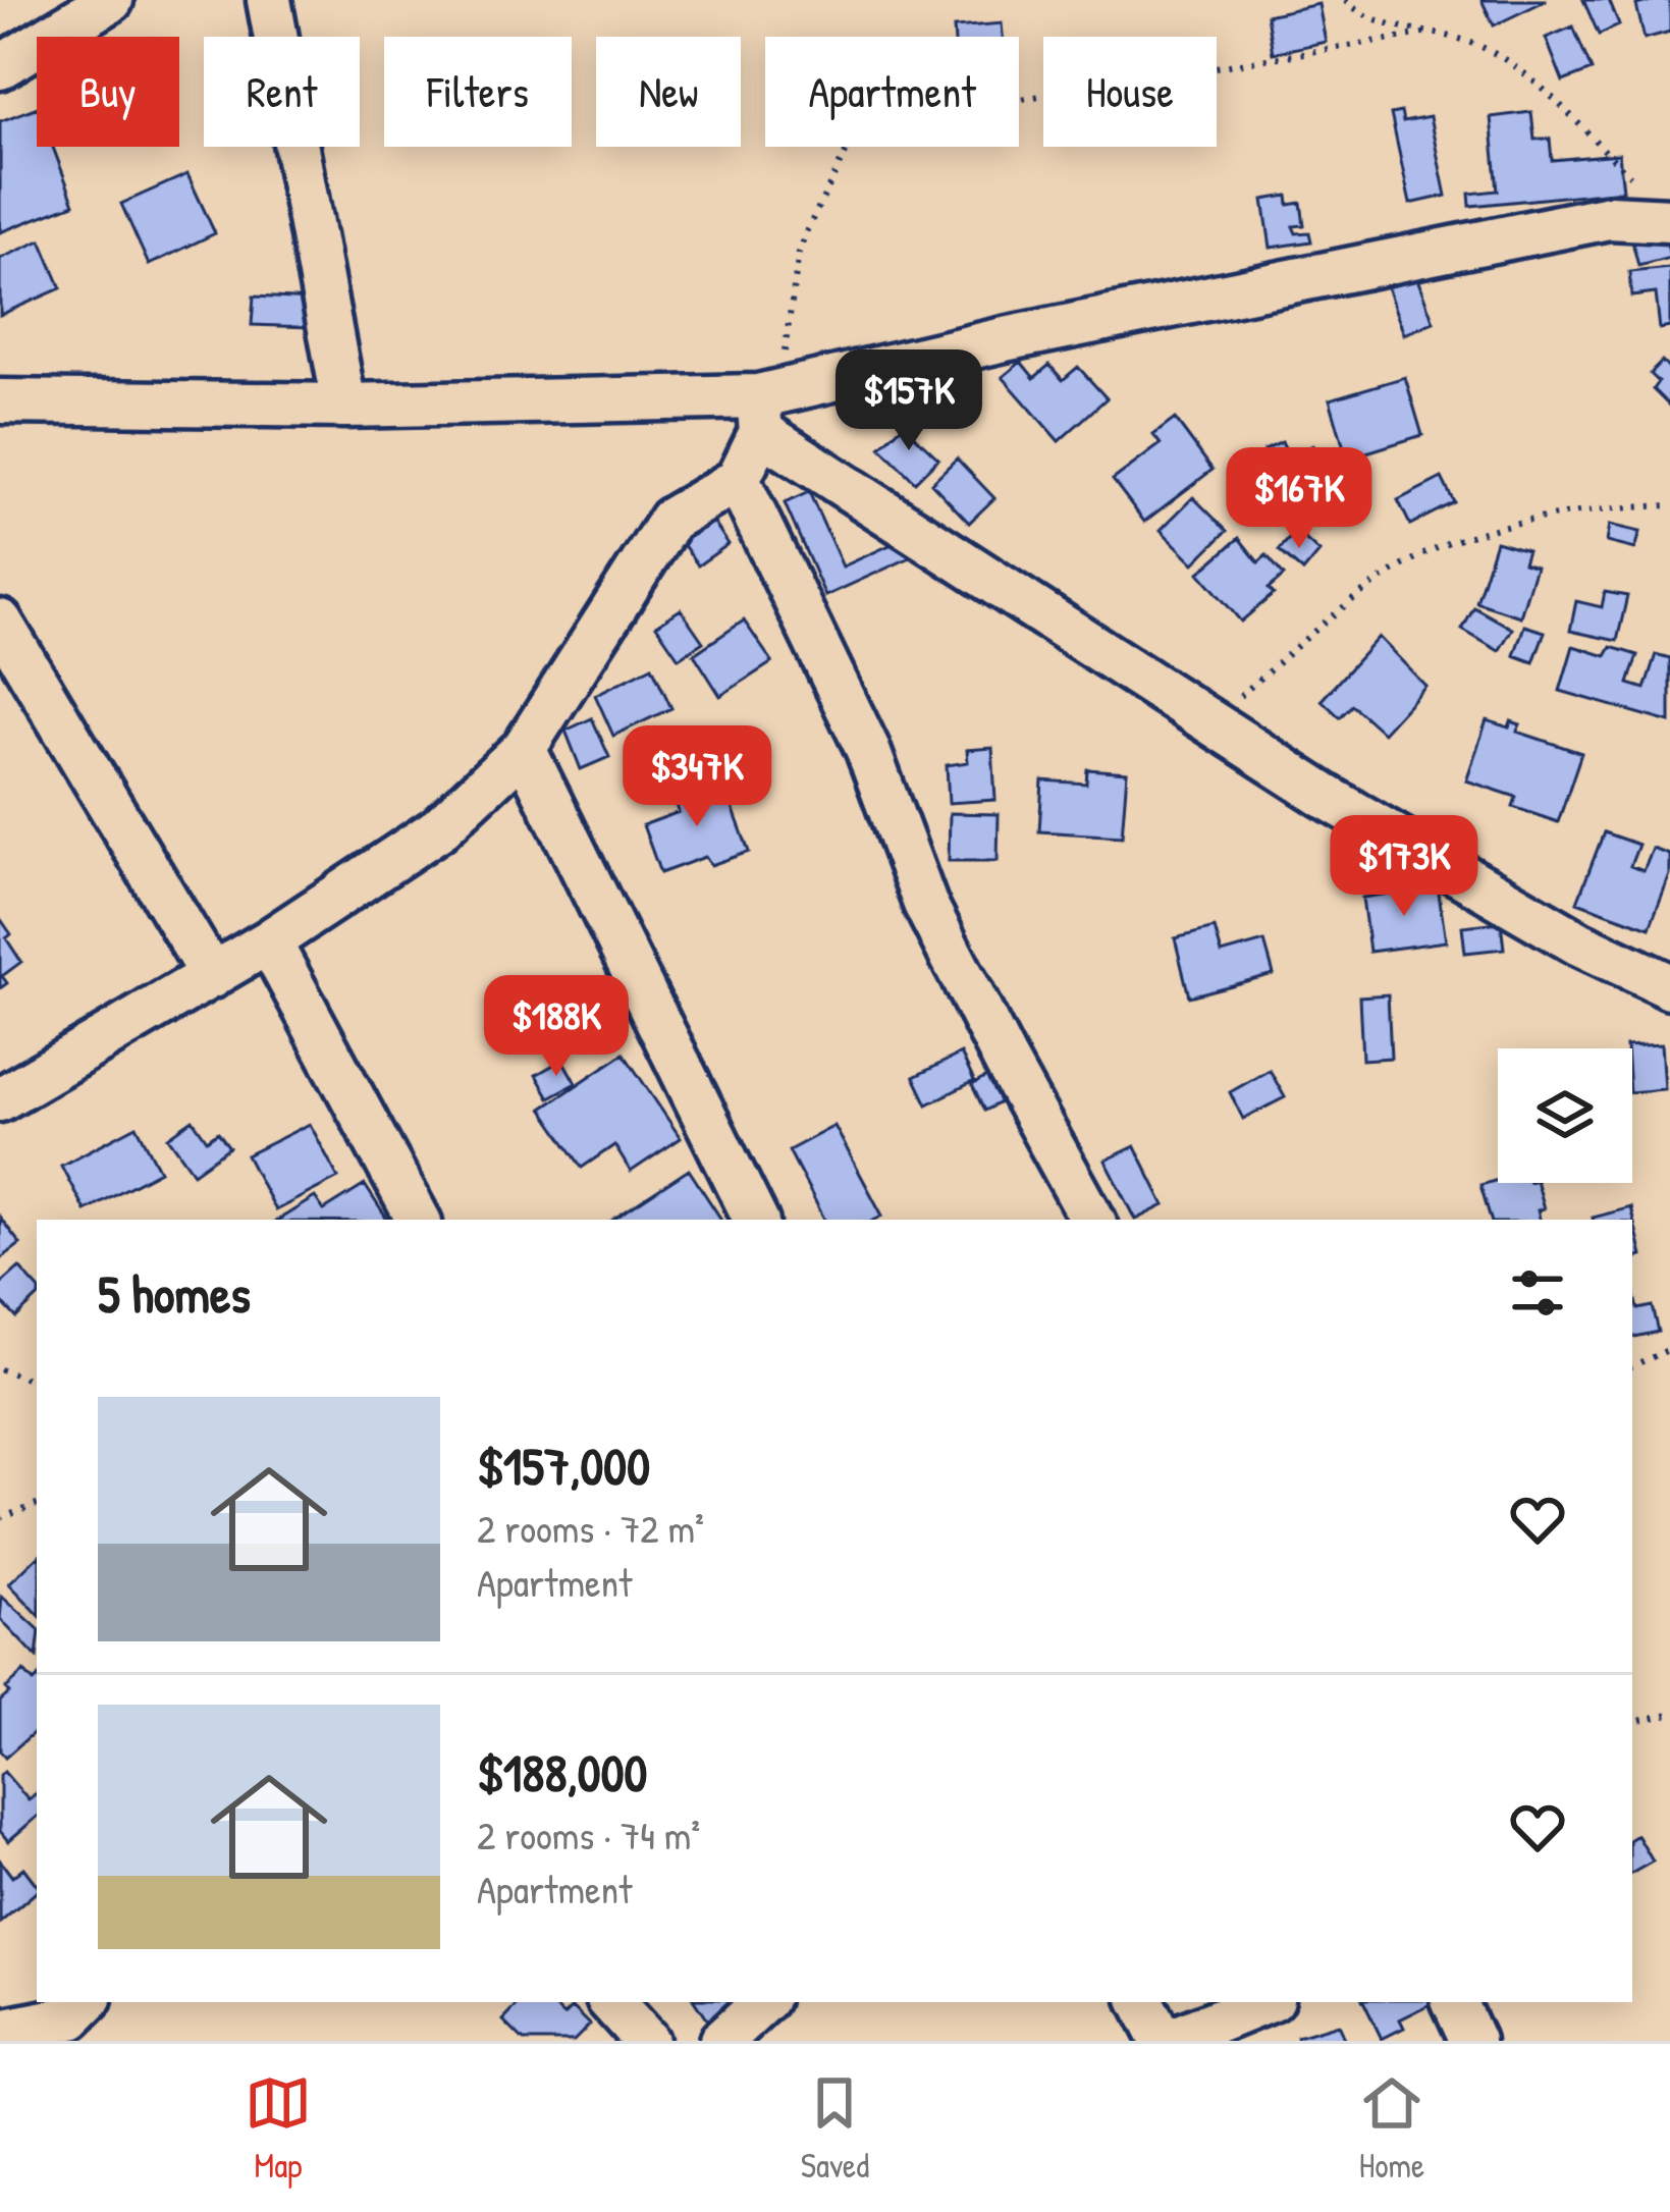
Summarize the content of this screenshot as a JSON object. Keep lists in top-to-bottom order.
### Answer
{
  "page": {
    "chip": [
      "Buy",
      "Rent",
      "Filters",
      "New",
      "Apartment",
      "House"
    ],
    "price": [
      "$157K",
      "$167K",
      "$347K",
      "$173K",
      "$188K"
    ],
    "heading": "5 homes",
    "list": [
      {
        "name": "$157,000",
        "note": "2 rooms · 72 m² · Apartment"
      },
      {
        "name": "$188,000",
        "note": "2 rooms · 74 m² · Apartment"
      }
    ],
    "tabs": ["Map", "Saved", "Home"]
  }
}
